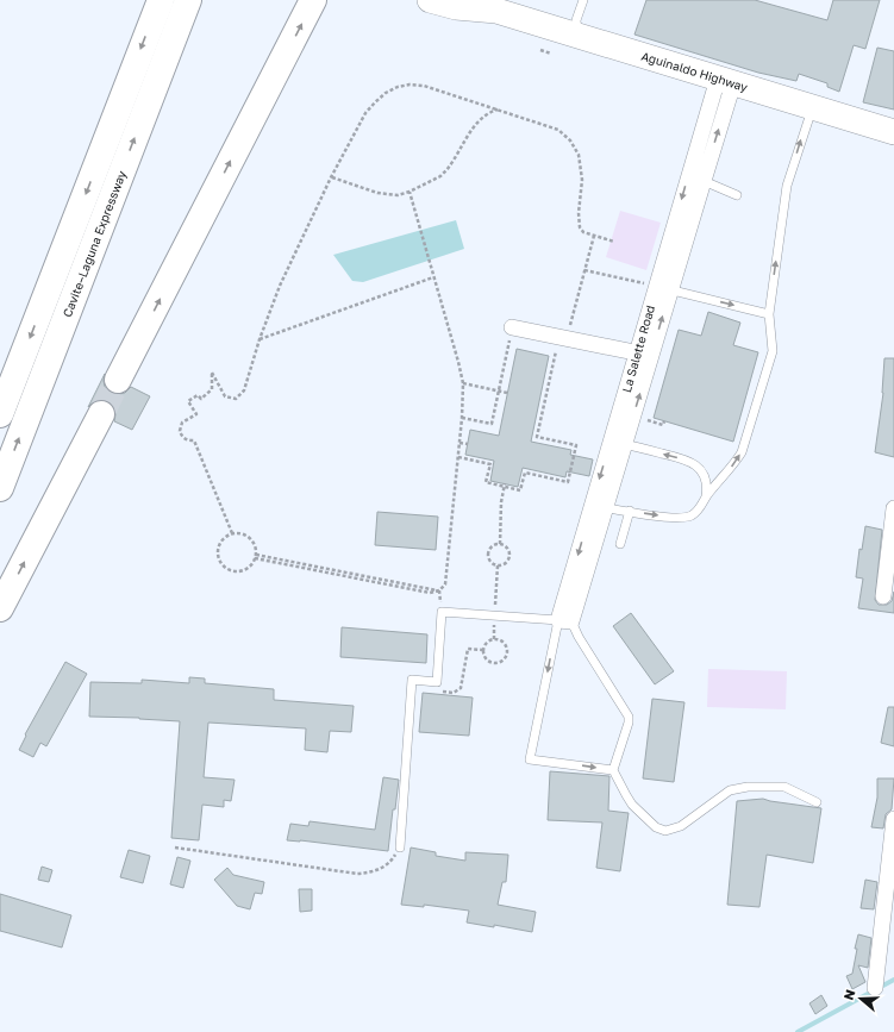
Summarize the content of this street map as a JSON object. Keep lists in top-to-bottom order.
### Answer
{
  "streets": {
    "highway": ["Cavite–Laguna Expressway"],
    "main road": ["Aguinaldo Highway"],
    "street": ["La Salette Road"]
  },
  "crossings": [
    ["Aguinaldo Highway", "La Salette Road"]
  ],
  "north": "left"
}
